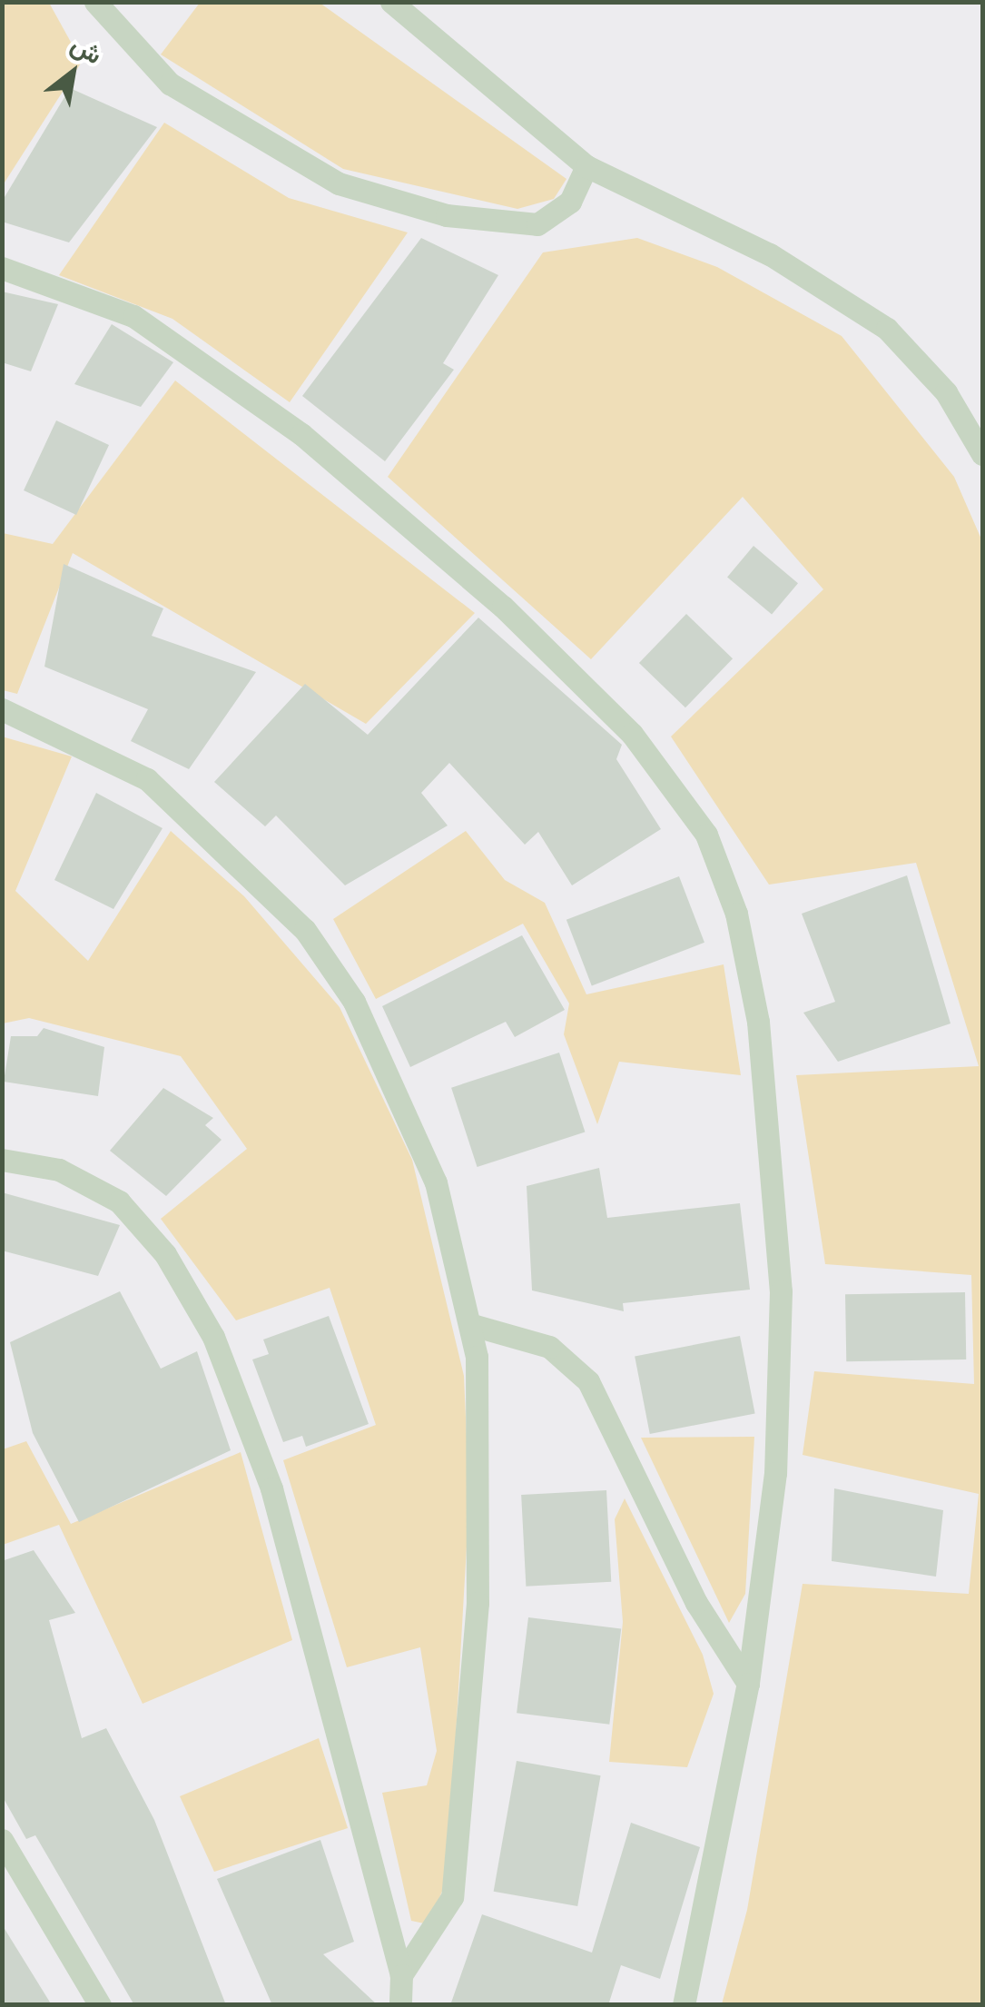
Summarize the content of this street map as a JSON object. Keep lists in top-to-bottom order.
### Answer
{
  "north": "top right"
}
